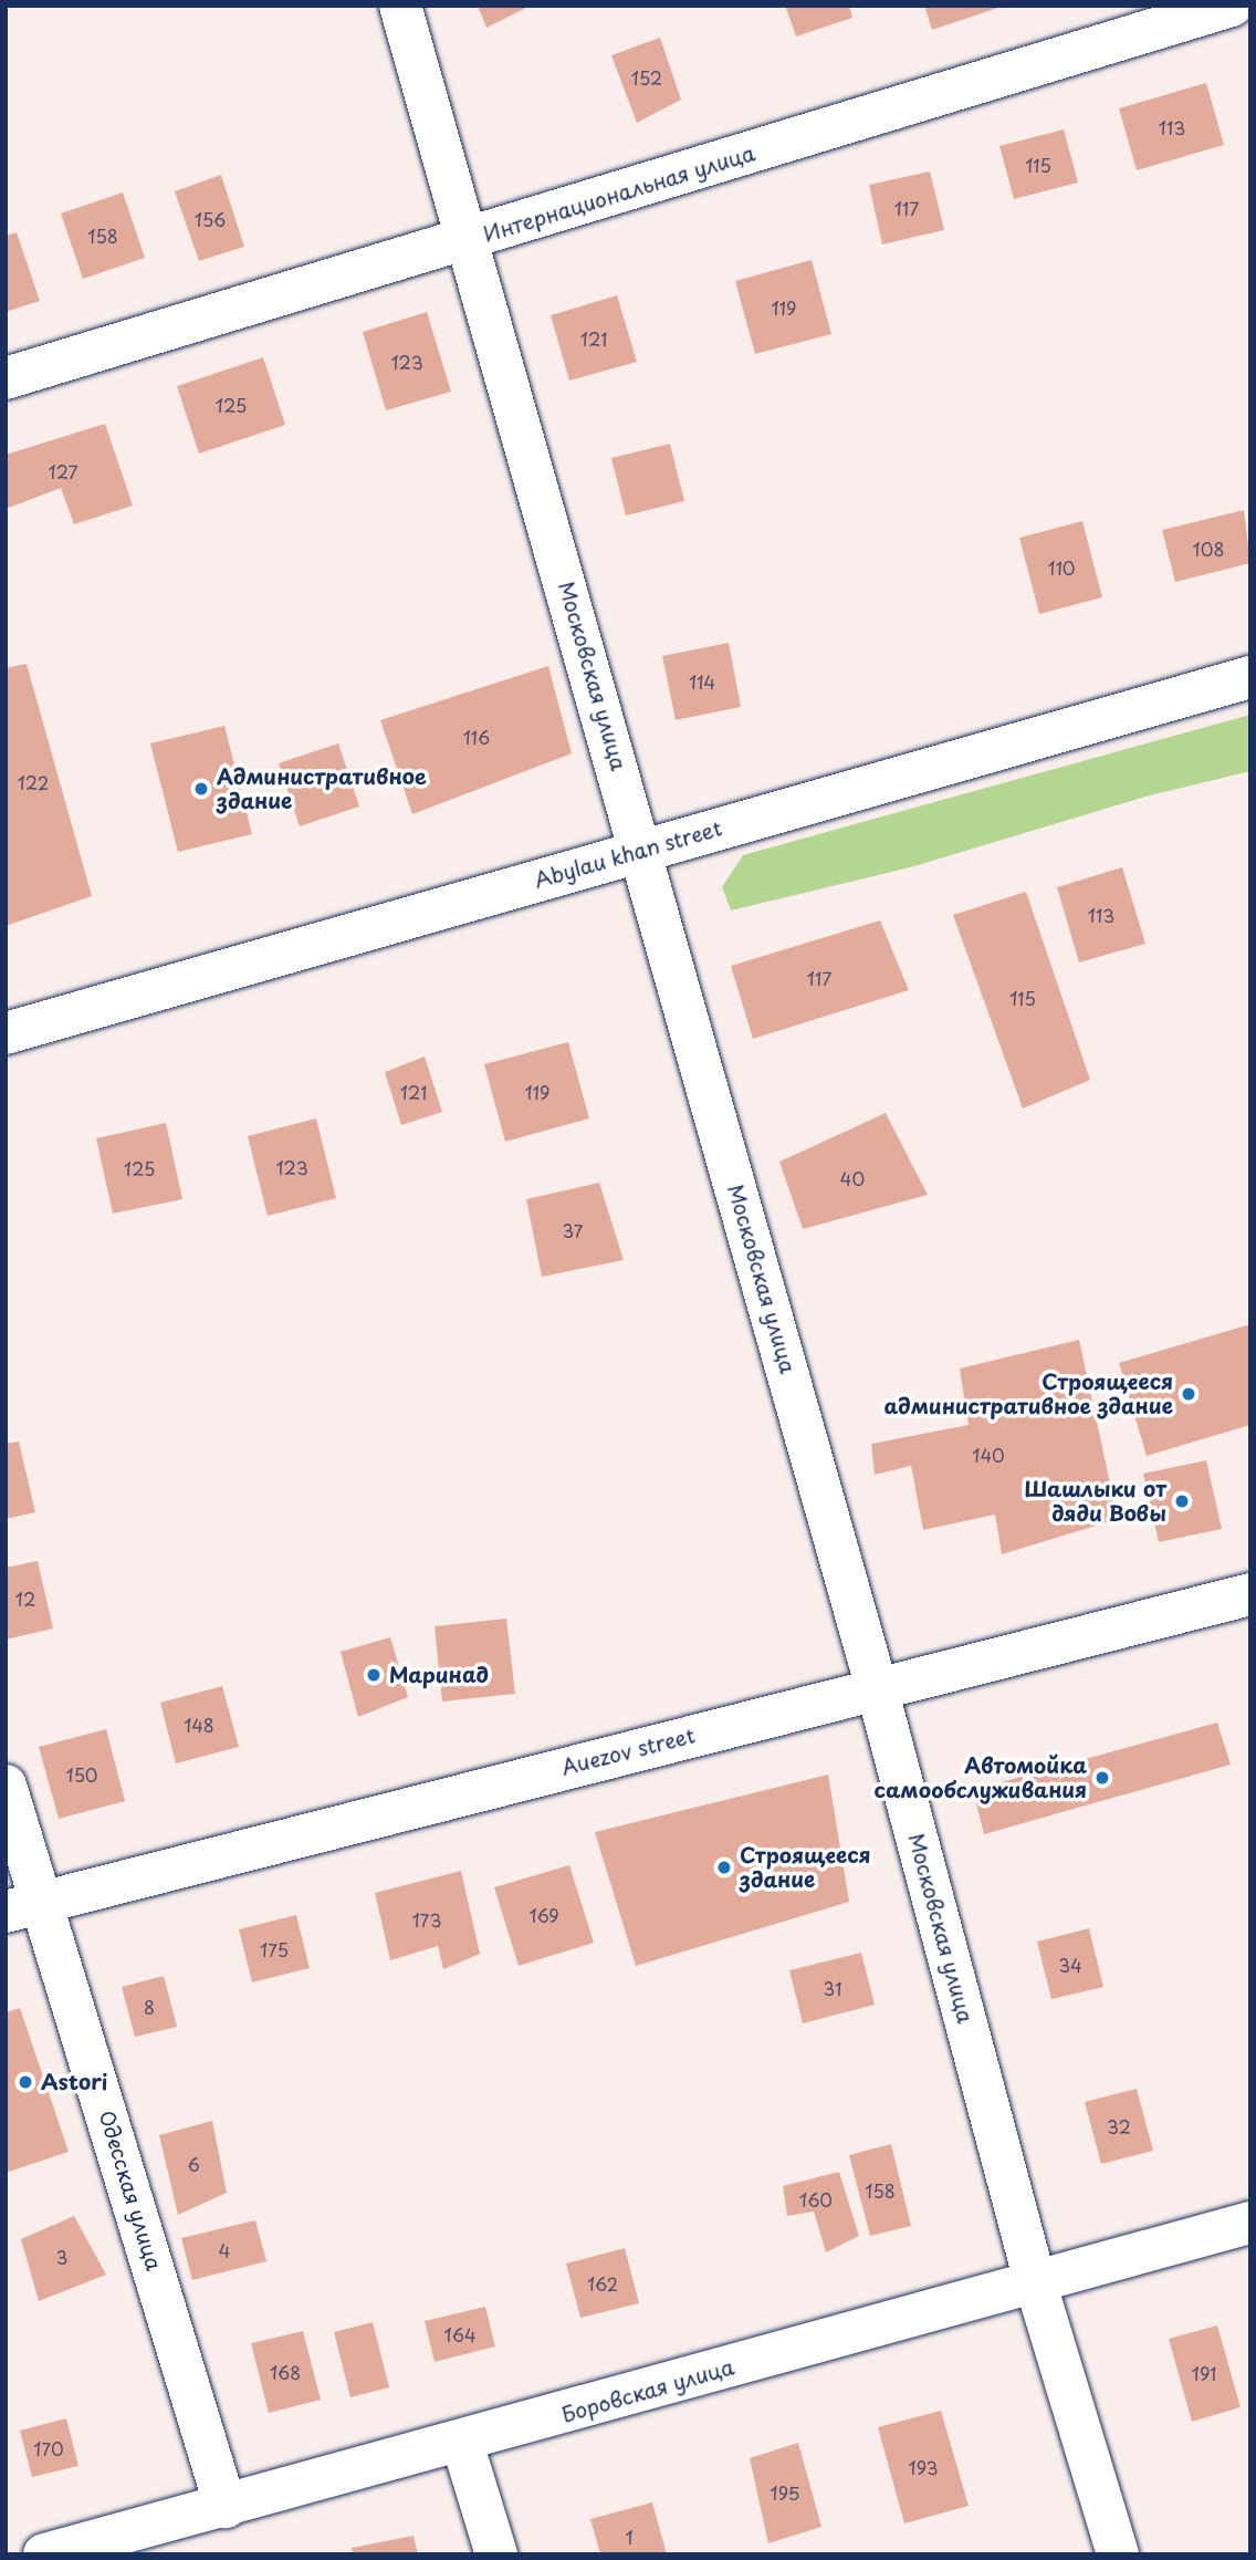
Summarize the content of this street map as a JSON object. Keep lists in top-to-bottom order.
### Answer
{
  "streets": {
    "street": [
      "Интернациональная улица",
      "Московская улица",
      "Abylau khan street",
      "Auezov street",
      "Одесская улица",
      "Боровская улица"
    ]
  },
  "crossings": [
    ["Интернациональная улица", "Московская улица"],
    ["Московская улица", "Abylau khan street"],
    ["Московская улица", "Auezov street"],
    ["Московская улица", "Боровская улица"],
    ["Auezov street", "Одесская улица"],
    ["Одесская улица", "Боровская улица"]
  ],
  "places": [
    "Административное здание",
    "Строящееся административное здание",
    "Шашлыки от дяди Вовы",
    "Маринад",
    "Автомойка самообслуживания",
    "Строящееся здание",
    "Astori"
  ],
  "house_numbers": [
    "152",
    "113",
    "115",
    "117",
    "156",
    "158",
    "119",
    "121",
    "123",
    "125",
    "127",
    "108",
    "110",
    "114",
    "116",
    "122",
    "113",
    "117",
    "115",
    "121",
    "119",
    "123",
    "125",
    "40",
    "37",
    "140",
    "12",
    "148",
    "150",
    "169",
    "173",
    "175",
    "34",
    "31",
    "8",
    "32",
    "6",
    "158",
    "160",
    "4",
    "3",
    "162",
    "164",
    "168",
    "191",
    "170",
    "193",
    "195",
    "1"
  ]
}
